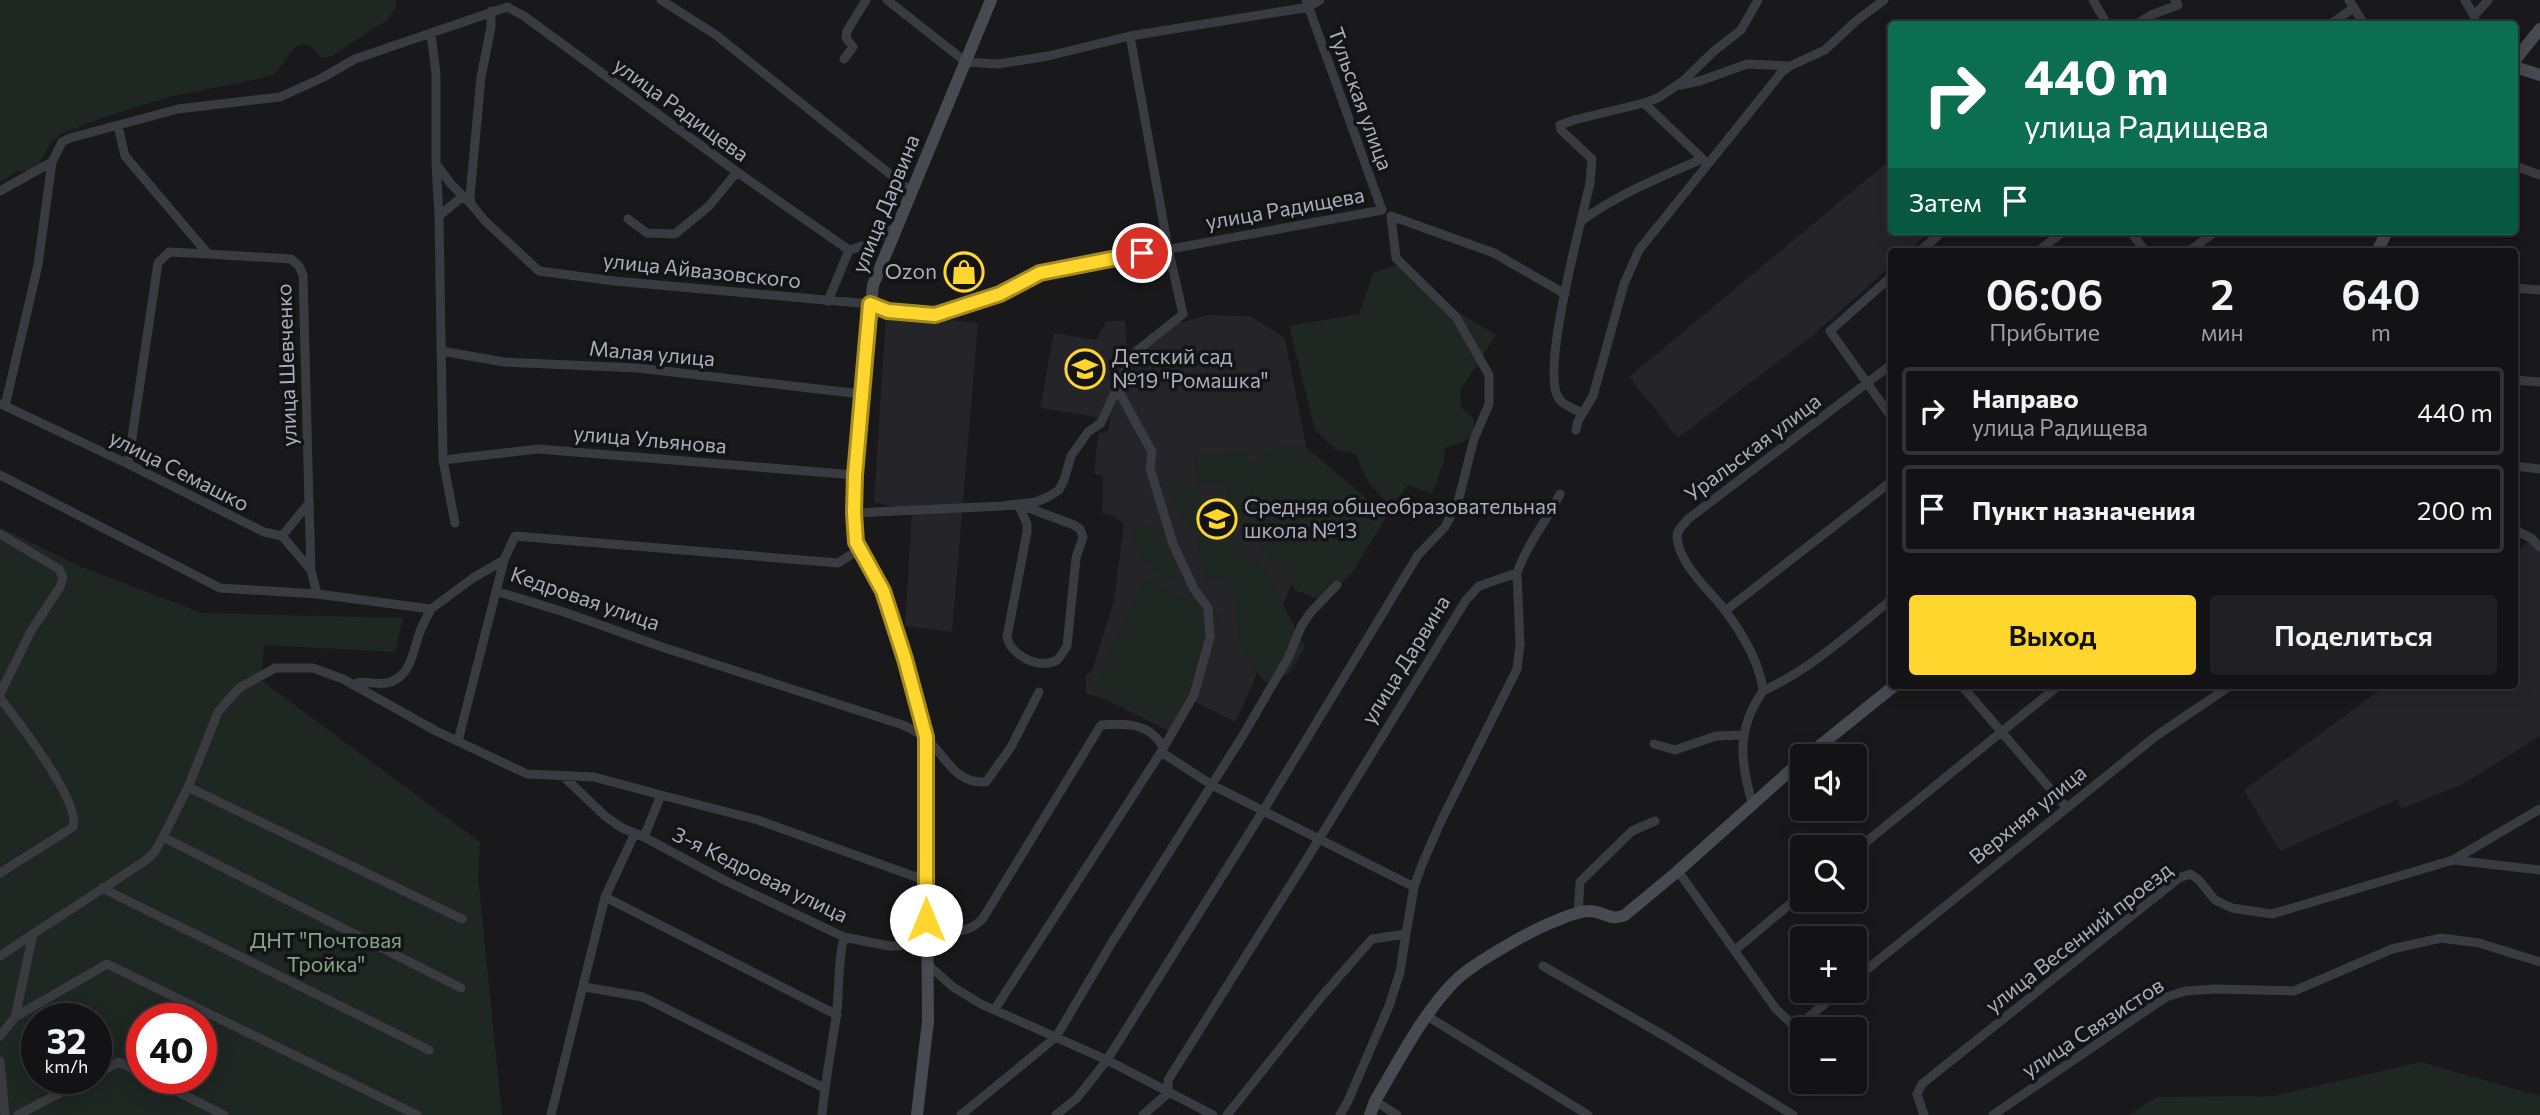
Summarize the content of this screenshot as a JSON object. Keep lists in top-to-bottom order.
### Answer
{
  "streets": {
    "street": [
      "Тульская улица",
      "улица Радищева",
      "улица Дарвина",
      "улица Айвазовского",
      "Малая улица",
      "улица Шевченко",
      "улица Ульянова",
      "Уральская улица",
      "улица Семашко",
      "Кедровая улица",
      "Верхняя улица",
      "3-я Кедровая улица",
      "улица Весенний проезд",
      "улица Связистов"
    ]
  },
  "crossings": [
    ["Тульская улица", "улица Радищева"],
    ["улица Радищева", "улица Дарвина"],
    ["улица Радищева", "улица Айвазовского"],
    ["улица Дарвина", "улица Айвазовского"],
    ["улица Дарвина", "Малая улица"],
    ["улица Дарвина", "улица Ульянова"],
    ["улица Дарвина", "Кедровая улица"],
    ["улица Дарвина", "3-я Кедровая улица"],
    ["улица Шевченко", "улица Семашко"]
  ],
  "parks": ["ДНТ \"Почтовая Тройка\""],
  "places": {
    "shop": ["Ozon"],
    "school or university": ["Детский сад №19 \"Ромашка\"", "Средняя общеобразовательная школа №13"]
  },
  "page": {
    "turn": ["440 m", "улица Радищева"],
    "then": "Затем",
    "eta": [
      "06:06",
      "Прибытие",
      "2",
      "мин",
      "640",
      "m"
    ],
    "list": [
      {
        "name": "Направо",
        "note": "улица Радищева",
        "value": "440 m"
      },
      {
        "name": "Пункт назначения",
        "value": "200 m"
      }
    ],
    "buttons": ["Выход", "Поделиться"],
    "map_buttons": ["+", "−"],
    "speed": "32 km/h",
    "limit": "40"
  }
}
